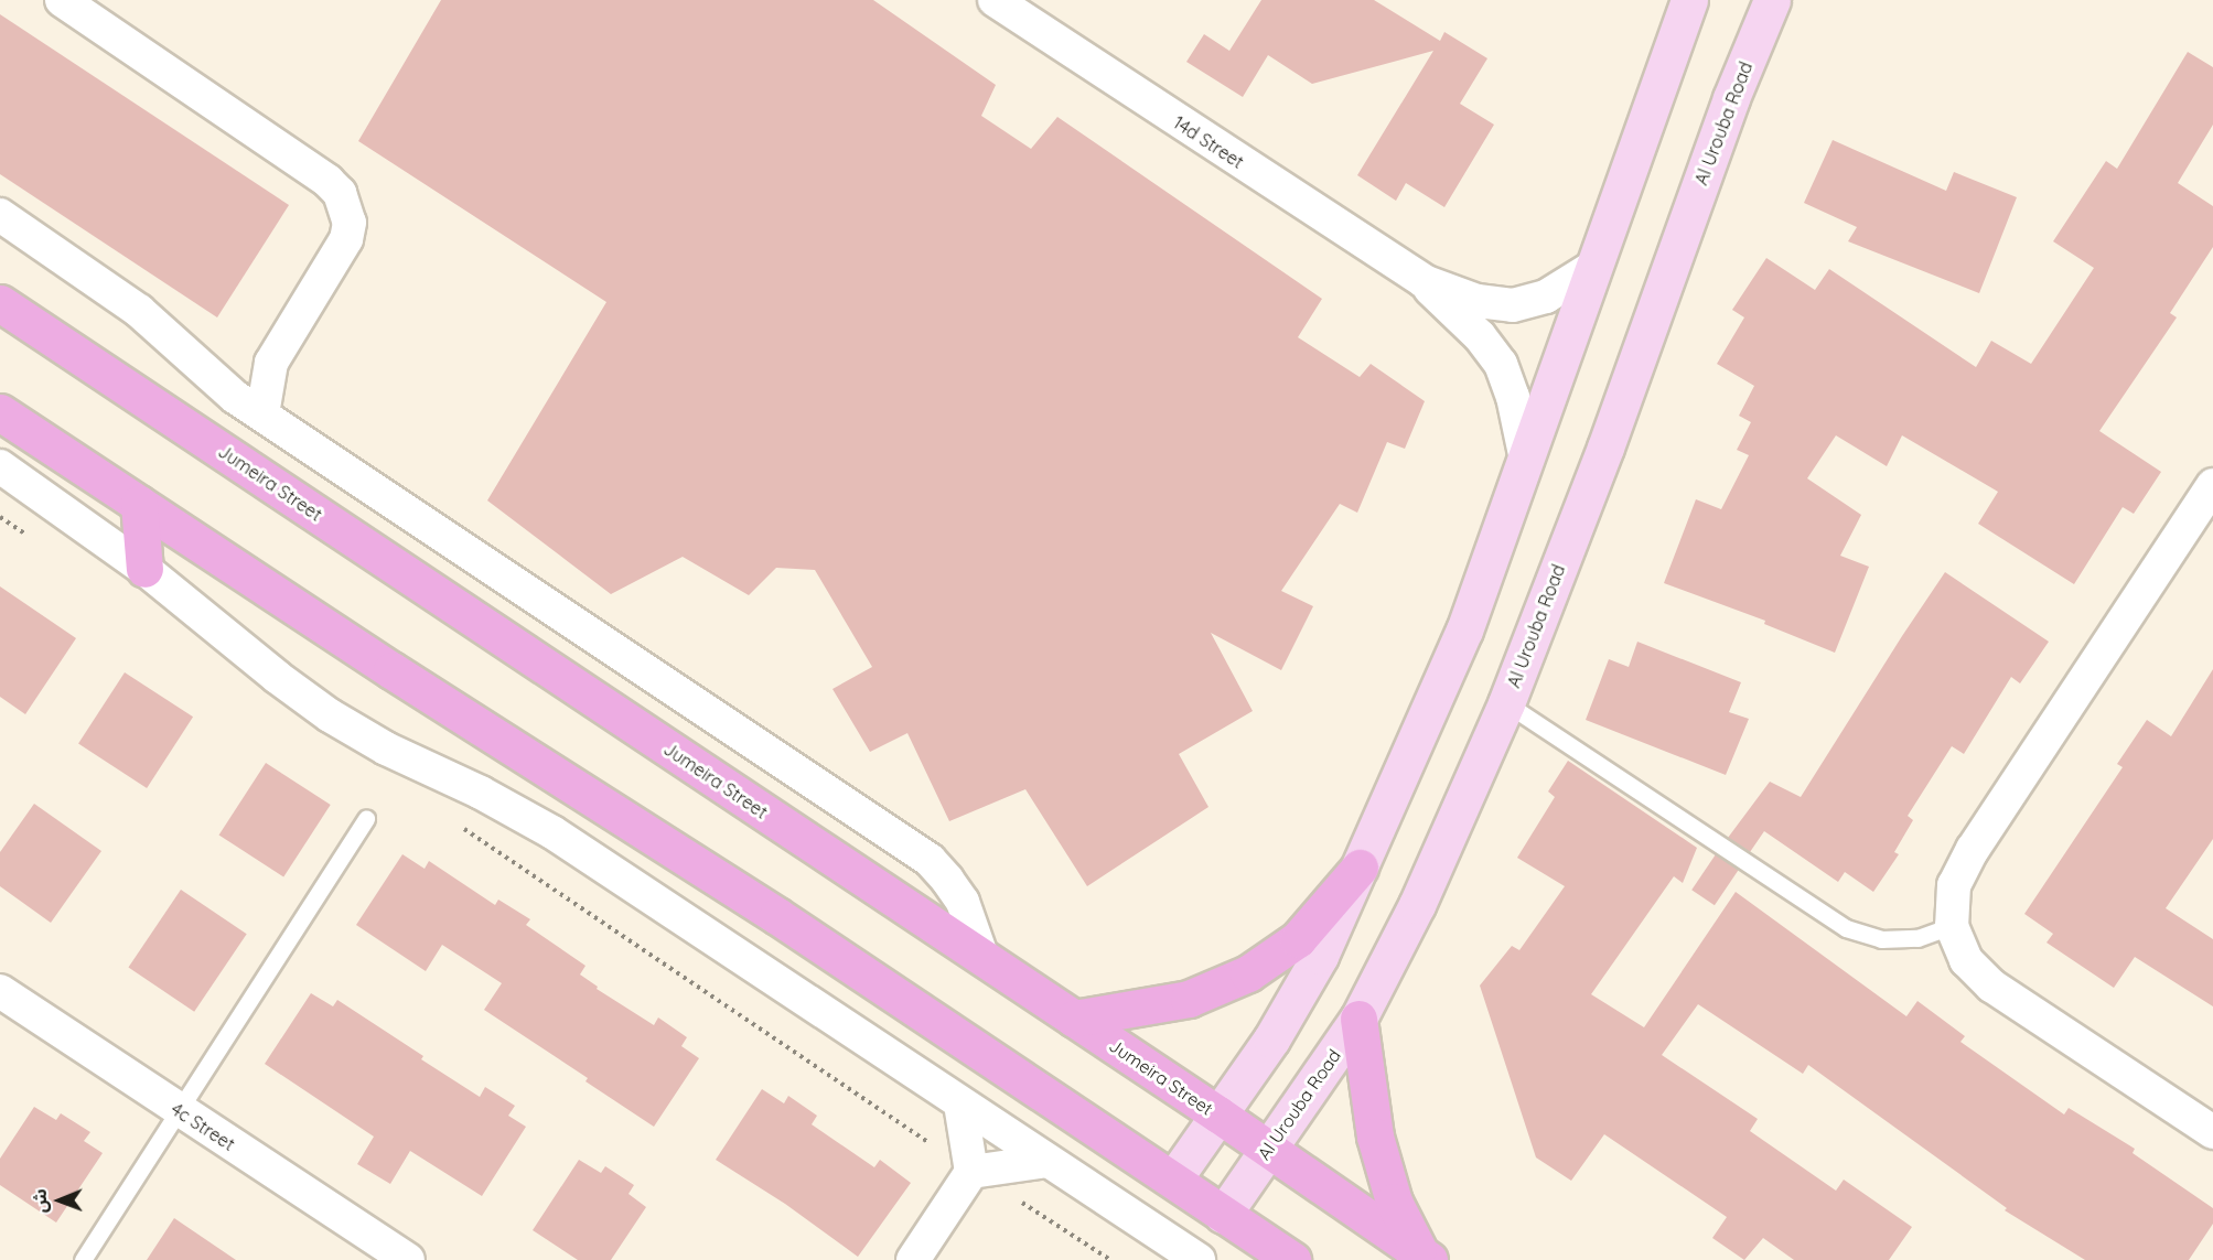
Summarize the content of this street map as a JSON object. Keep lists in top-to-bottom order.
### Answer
{
  "streets": {
    "main road": ["Al Urouba Road", "Jumeira Street"],
    "street": ["14d Street", "4c Street"]
  },
  "crossings": [
    ["Al Urouba Road", "Jumeira Street"]
  ],
  "north": "left"
}
